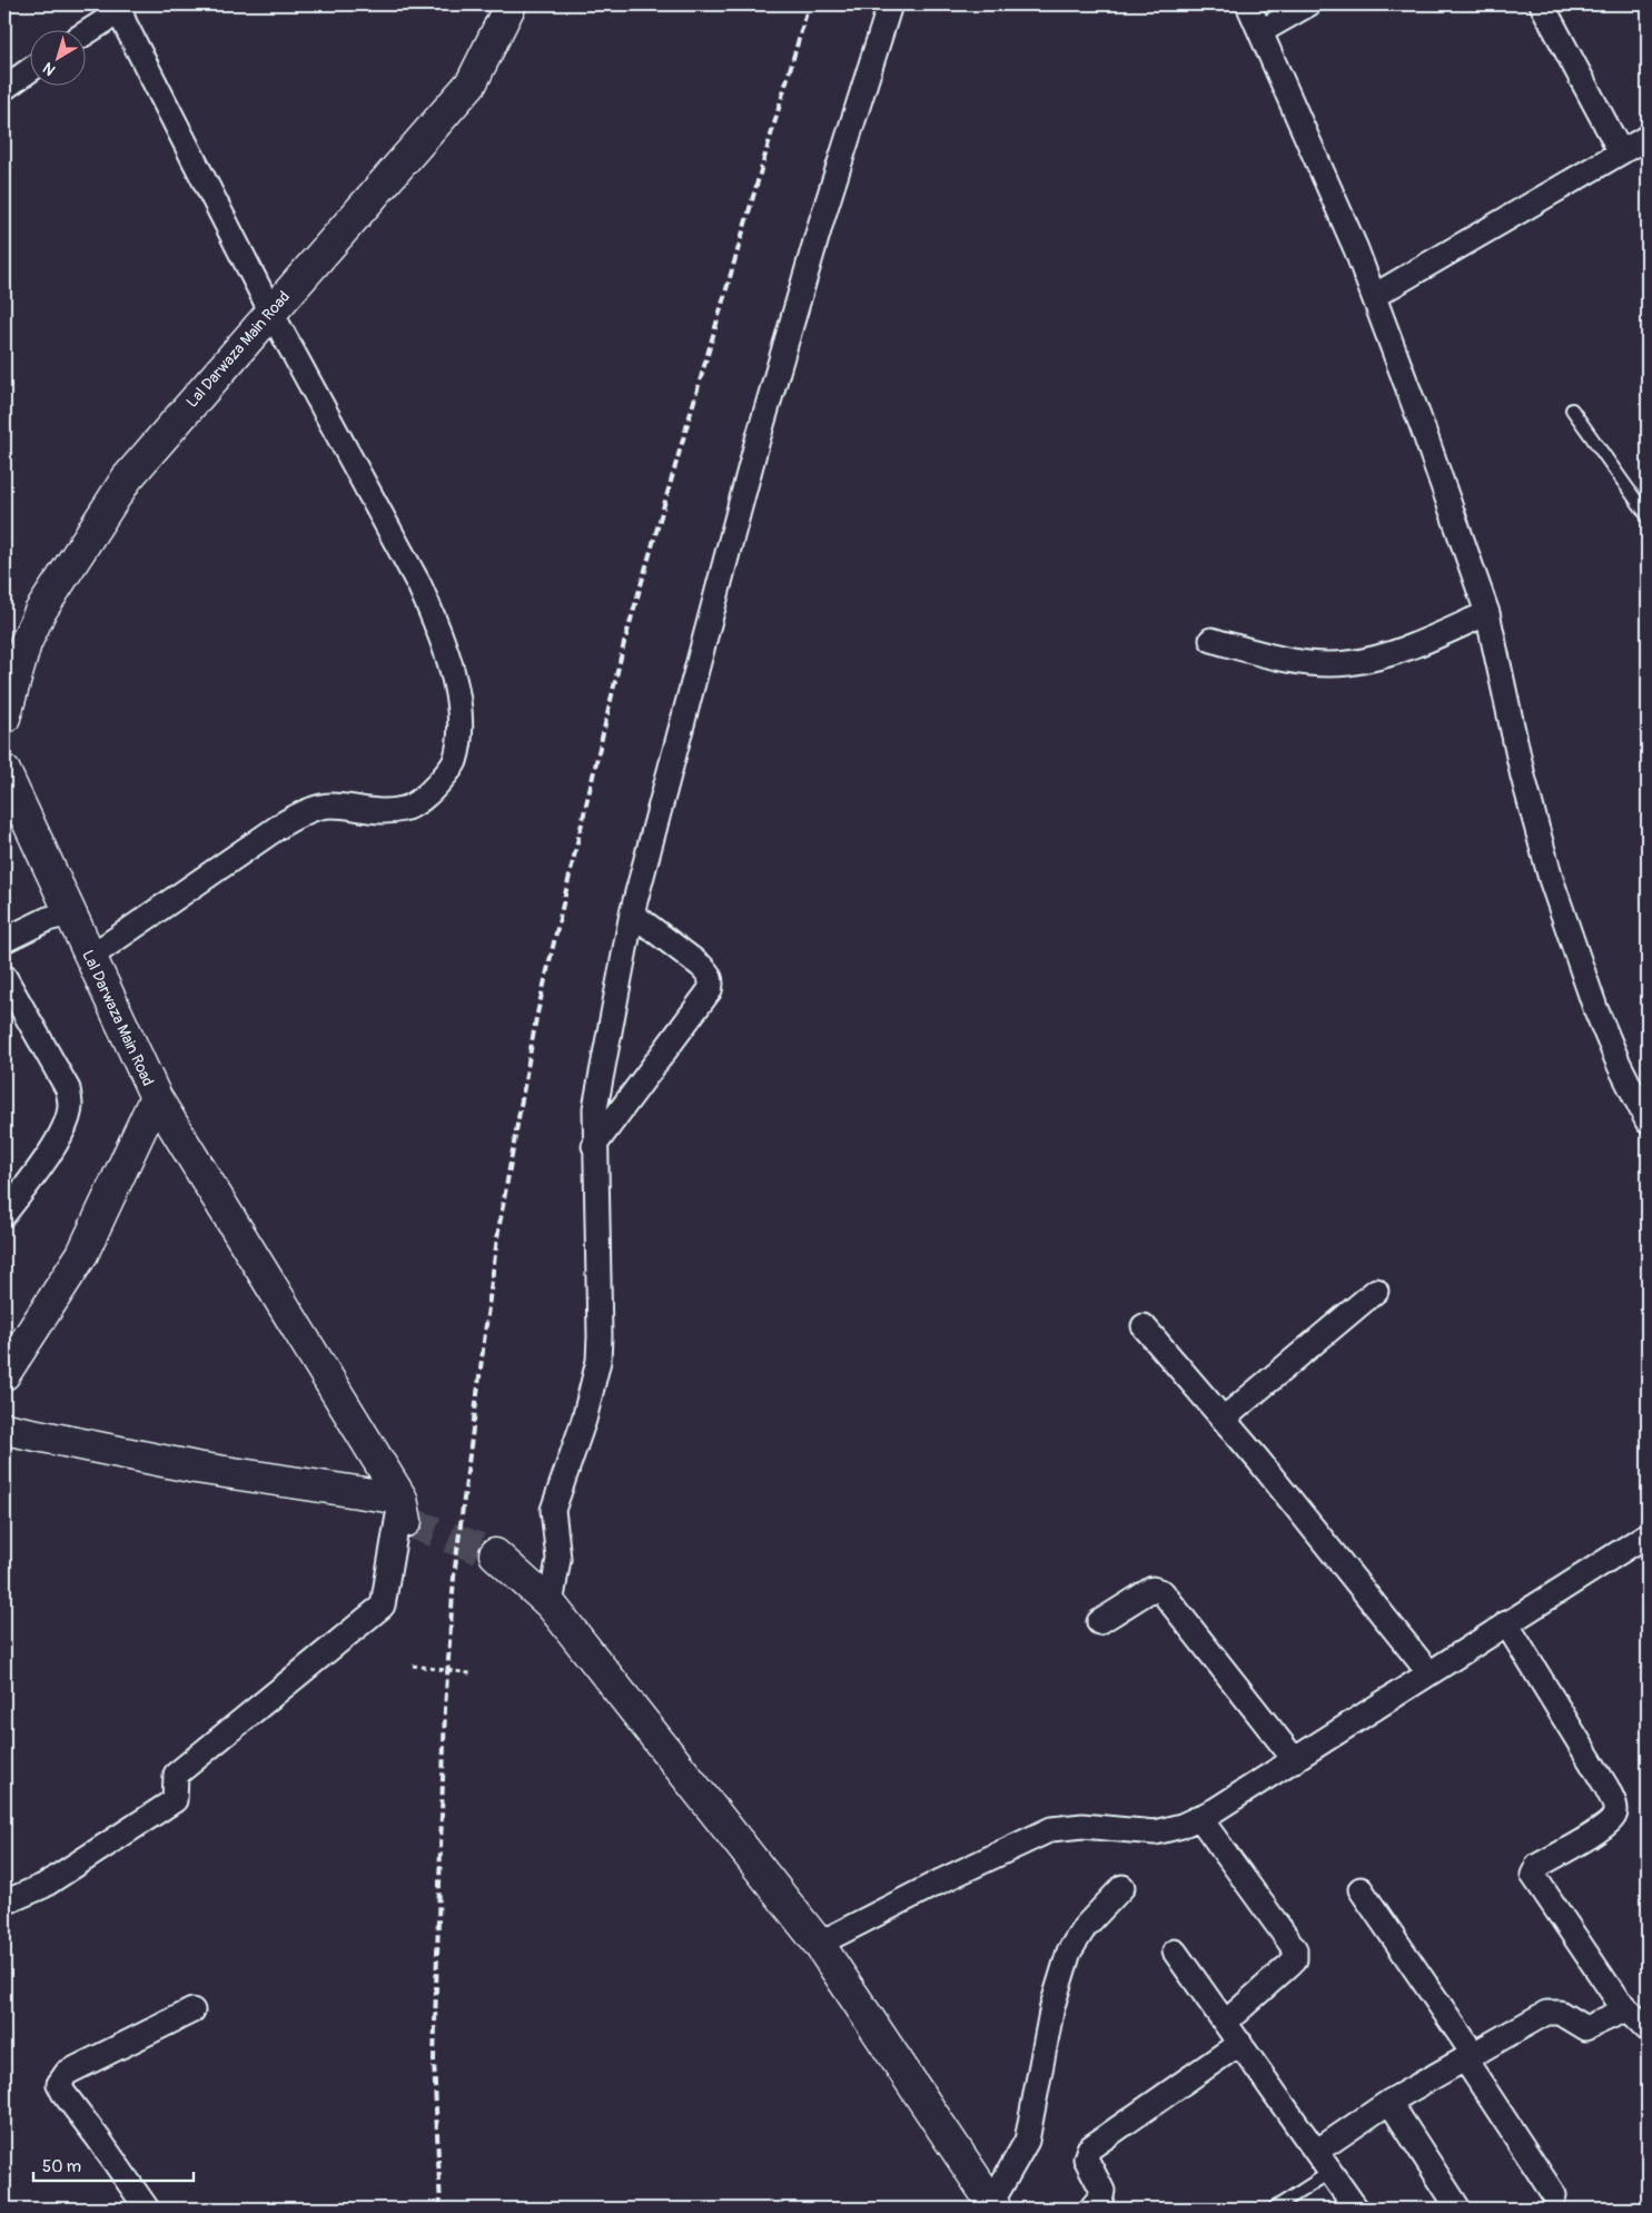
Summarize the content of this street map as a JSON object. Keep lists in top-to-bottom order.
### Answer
{
  "streets": {
    "main road": ["Lal Darwaza Main Road"]
  },
  "scale_bar": "50 m",
  "north": "bottom left"
}
